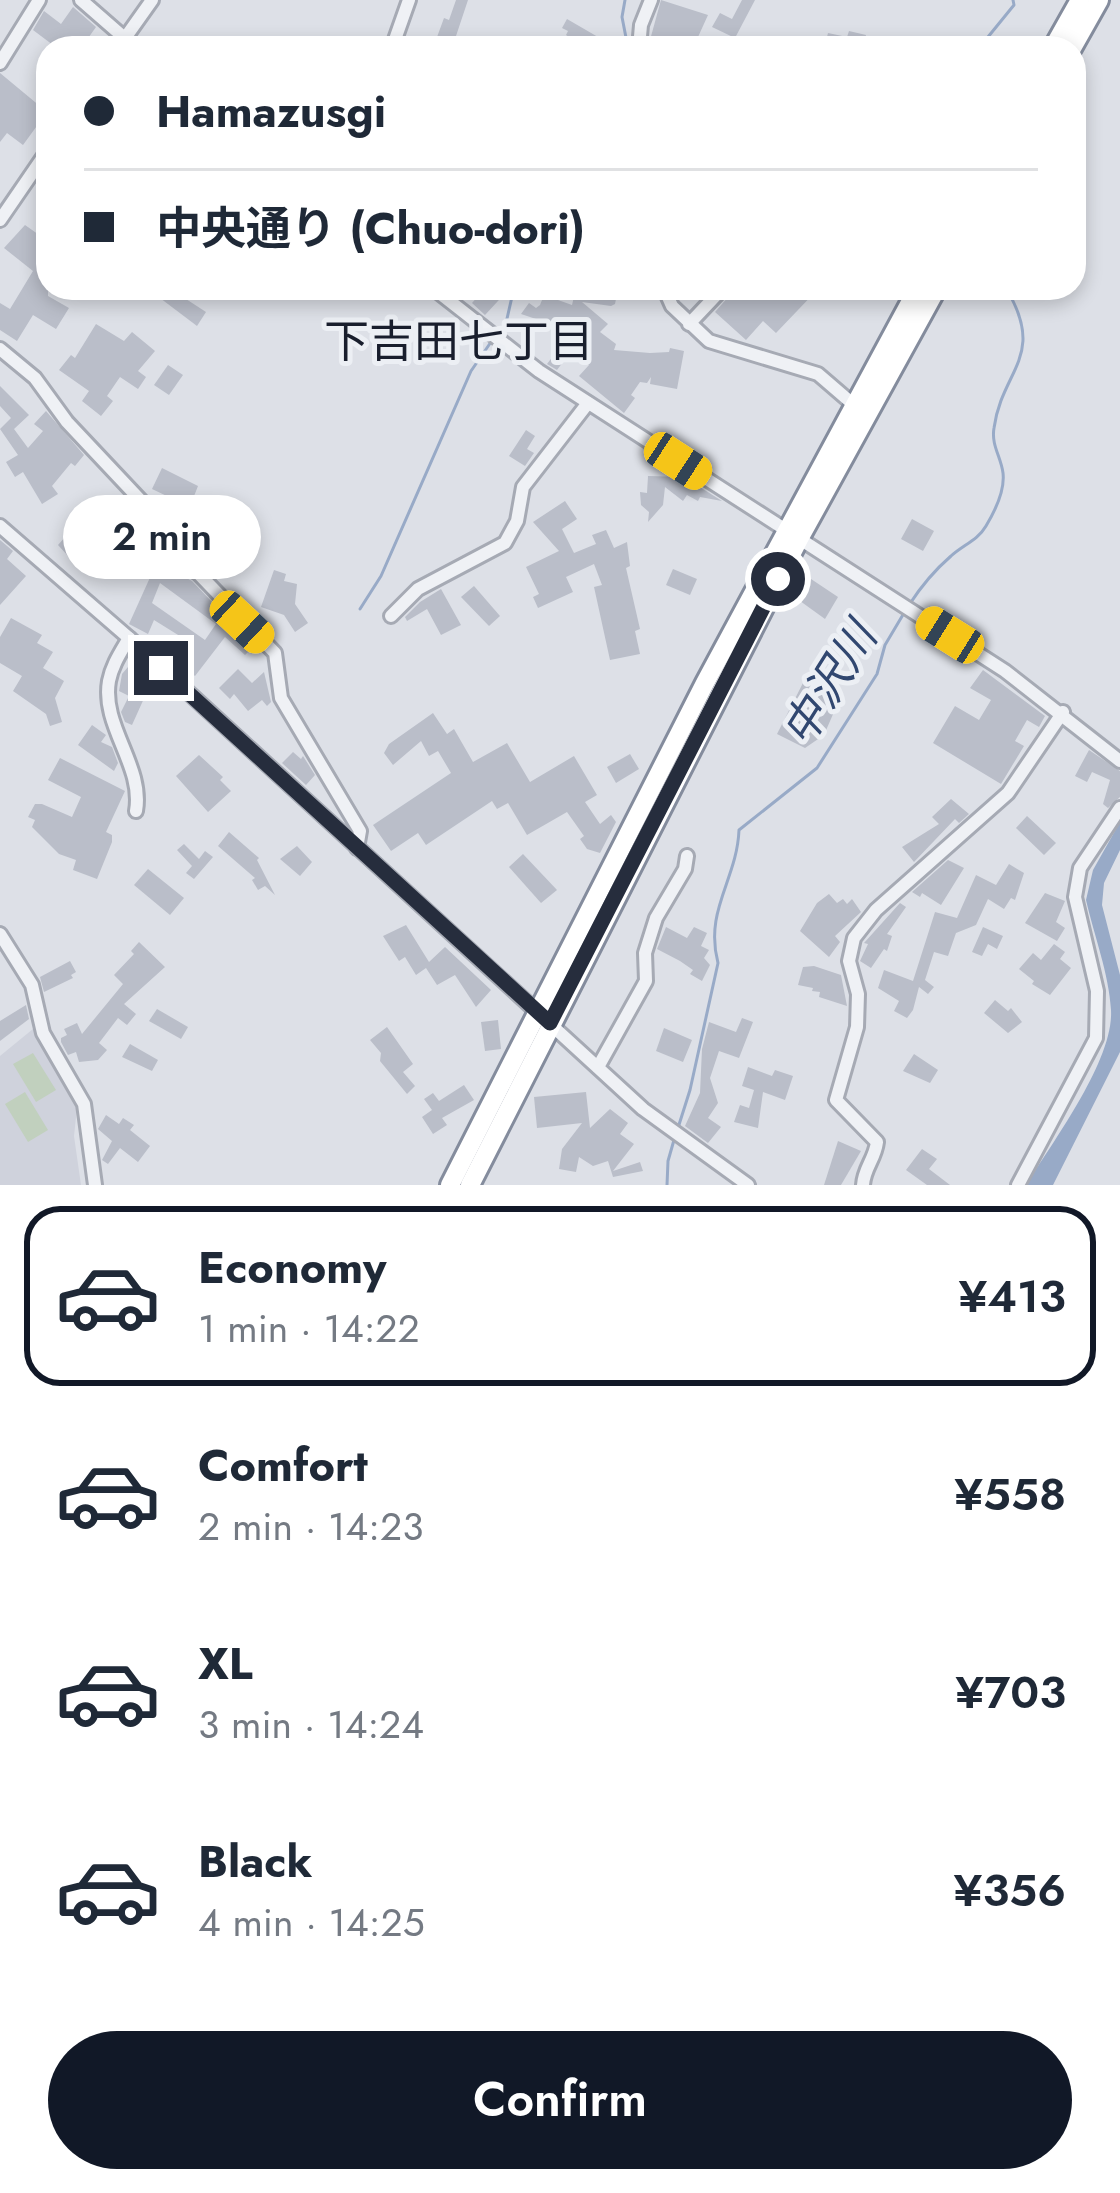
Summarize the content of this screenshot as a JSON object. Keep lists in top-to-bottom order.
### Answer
{
  "districts": ["下吉田七丁目"],
  "water": ["中沢川"],
  "page": {
    "banner": ["Hamazusgi", "中央通り (Chuo-dori)"],
    "bubble": "2 min",
    "list": [
      {
        "name": "Economy",
        "note": "1 min · 14:22",
        "value": "¥413"
      },
      {
        "name": "Comfort",
        "note": "2 min · 14:23",
        "value": "¥558"
      },
      {
        "name": "XL",
        "note": "3 min · 14:24",
        "value": "¥703"
      },
      {
        "name": "Black",
        "note": "4 min · 14:25",
        "value": "¥356"
      }
    ],
    "buttons": "Confirm"
  }
}
